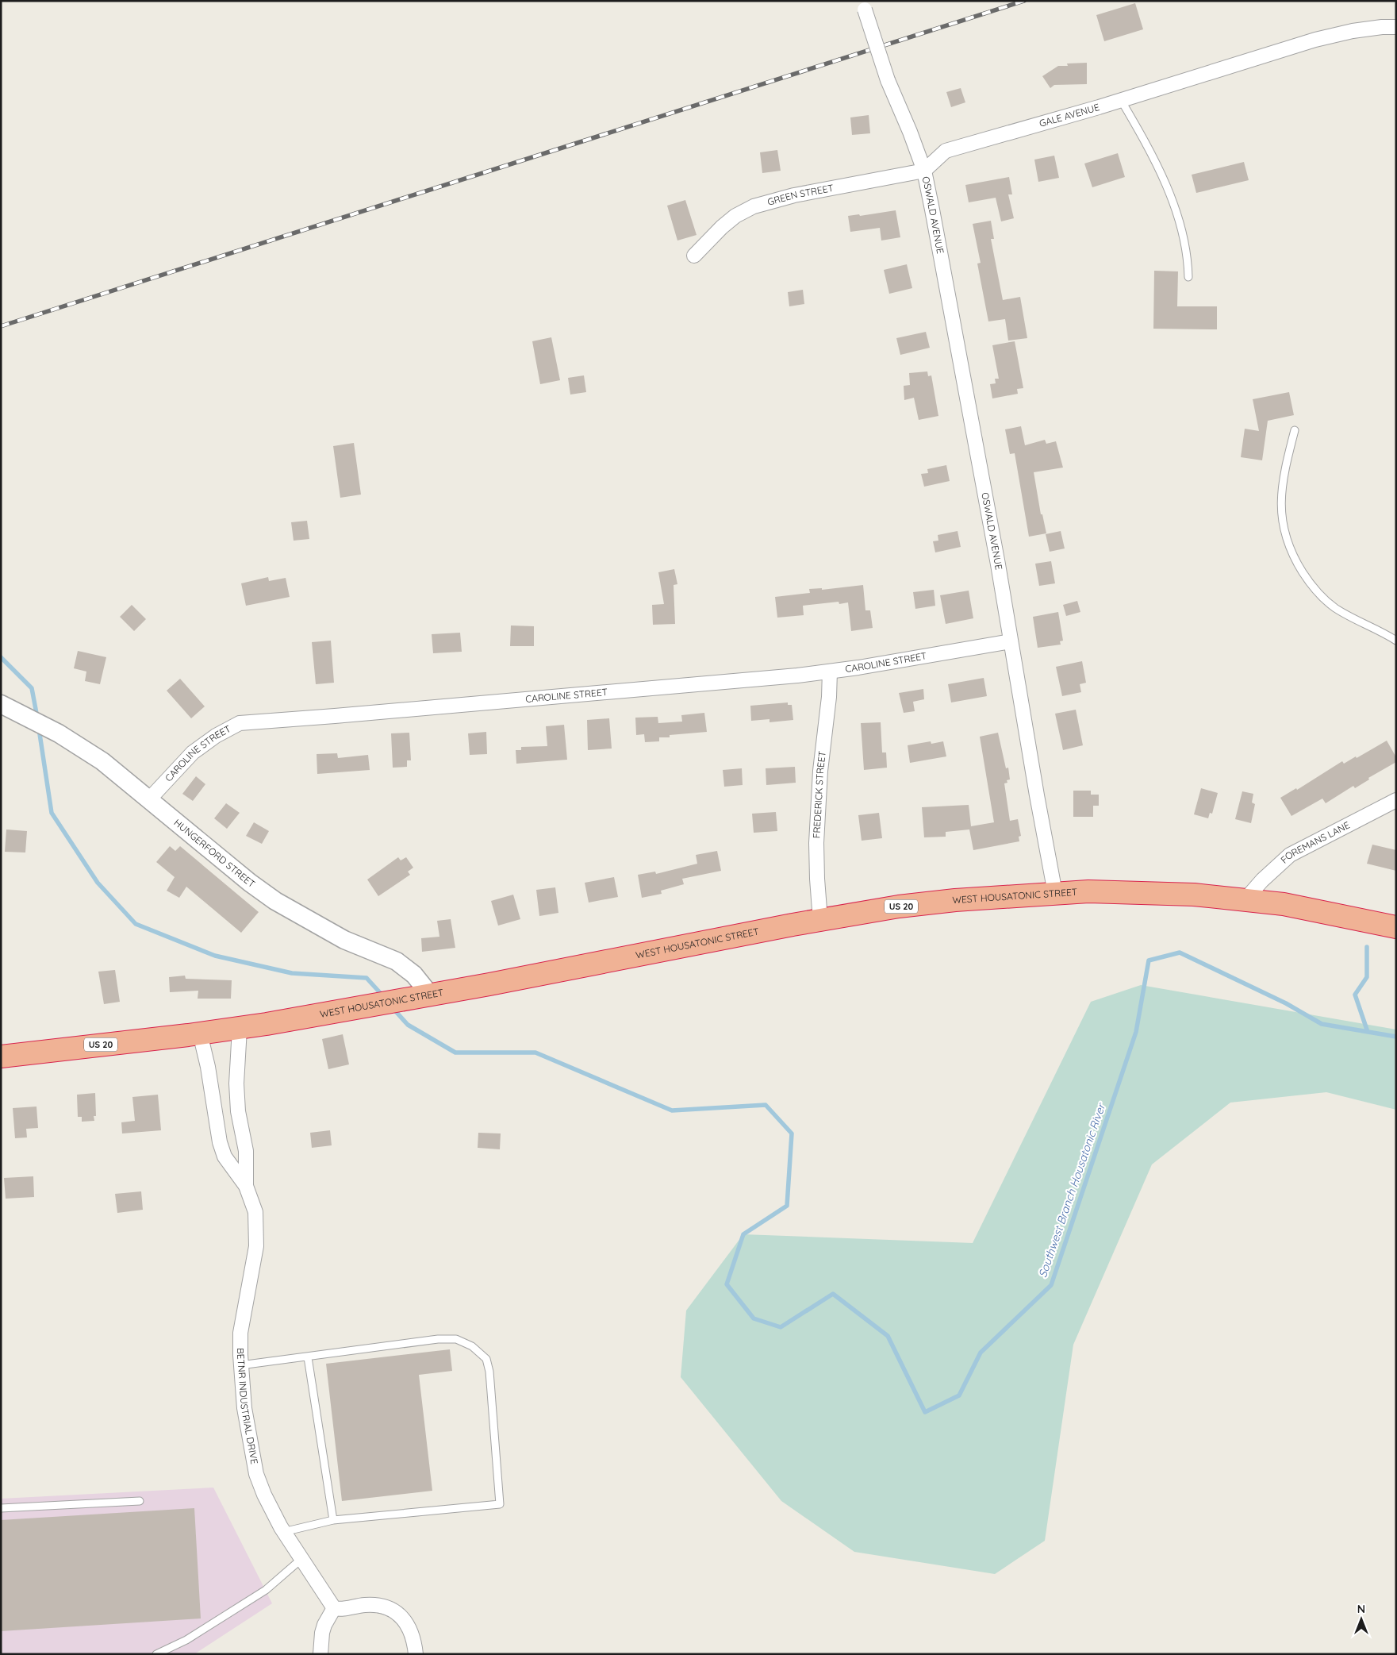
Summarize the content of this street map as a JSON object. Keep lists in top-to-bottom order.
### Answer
{
  "streets": {
    "highway": ["WEST HOUSATONIC STREET", "US 20"],
    "street": [
      "GALE AVENUE",
      "GREEN STREET",
      "OSWALD AVENUE",
      "CAROLINE STREET",
      "FREDERICK STREET",
      "FOREMANS LANE",
      "HUNGERFORD STREET",
      "BETNR INDUSTRIAL DRIVE"
    ]
  },
  "crossings": [
    ["GALE AVENUE", "GREEN STREET"],
    ["GALE AVENUE", "OSWALD AVENUE"],
    ["GREEN STREET", "OSWALD AVENUE"],
    ["OSWALD AVENUE", "CAROLINE STREET"],
    ["OSWALD AVENUE", "WEST HOUSATONIC STREET"],
    ["CAROLINE STREET", "FREDERICK STREET"],
    ["CAROLINE STREET", "HUNGERFORD STREET"],
    ["FREDERICK STREET", "WEST HOUSATONIC STREET"],
    ["FOREMANS LANE", "WEST HOUSATONIC STREET"],
    ["HUNGERFORD STREET", "WEST HOUSATONIC STREET"],
    ["WEST HOUSATONIC STREET", "BETNR INDUSTRIAL DRIVE"]
  ],
  "water": ["Southwest Branch Housatonic River"],
  "north": "top"
}
